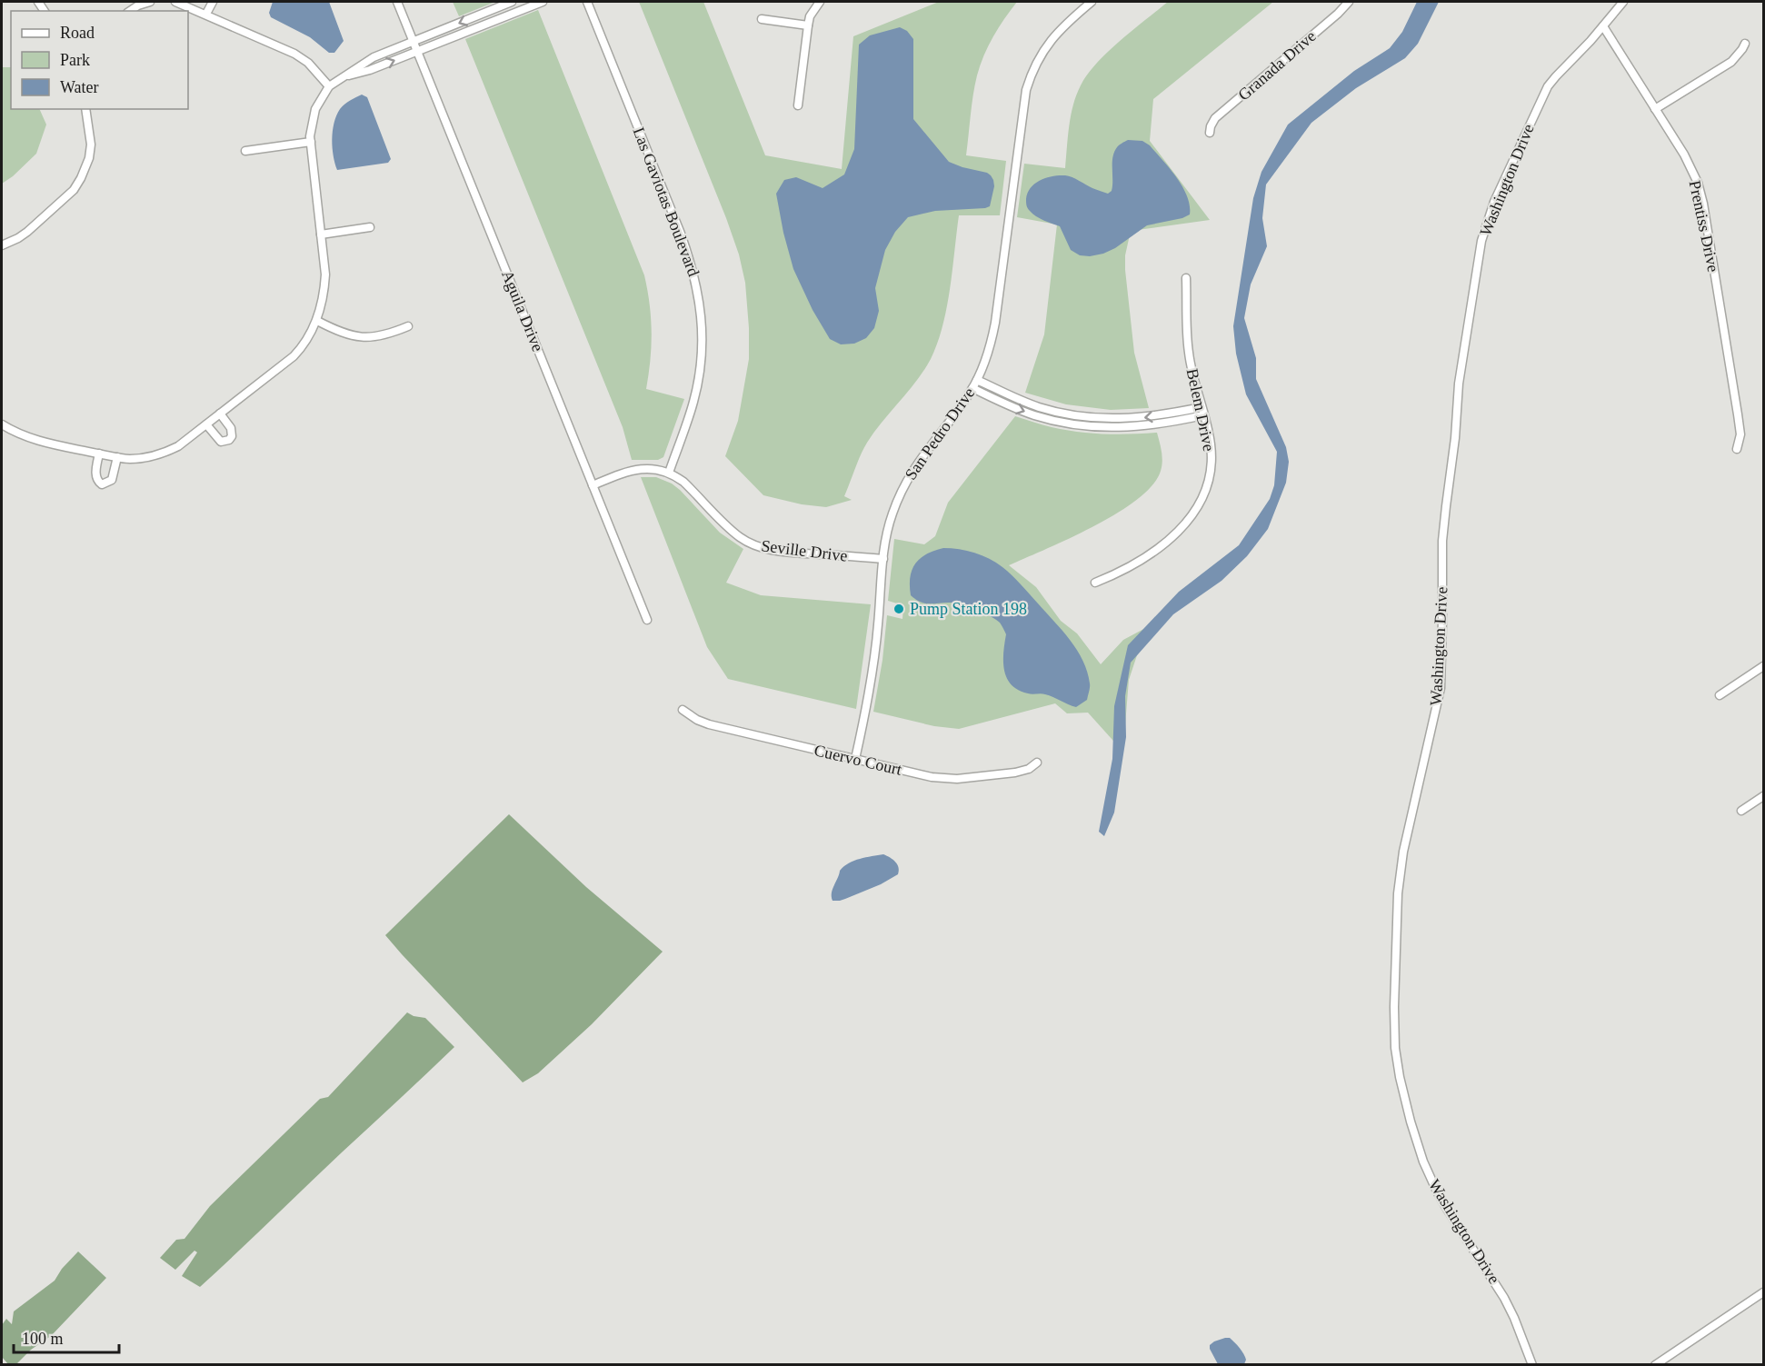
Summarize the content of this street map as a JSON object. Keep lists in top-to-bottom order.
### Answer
{
  "streets": {
    "street": [
      "Granada Drive",
      "Washington Drive",
      "Las Gaviotas Boulevard",
      "Prentiss Drive",
      "Aguila Drive",
      "Belem Drive",
      "San Pedro Drive",
      "Seville Drive",
      "Cuervo Court"
    ]
  },
  "crossings": [
    ["Washington Drive", "Prentiss Drive"],
    ["Las Gaviotas Boulevard", "Seville Drive"],
    ["Aguila Drive", "Seville Drive"],
    ["San Pedro Drive", "Seville Drive"],
    ["San Pedro Drive", "Cuervo Court"]
  ],
  "places": ["Pump Station 198"],
  "legend": ["Road", "Park", "Water"],
  "scale_bar": "100 m"
}
